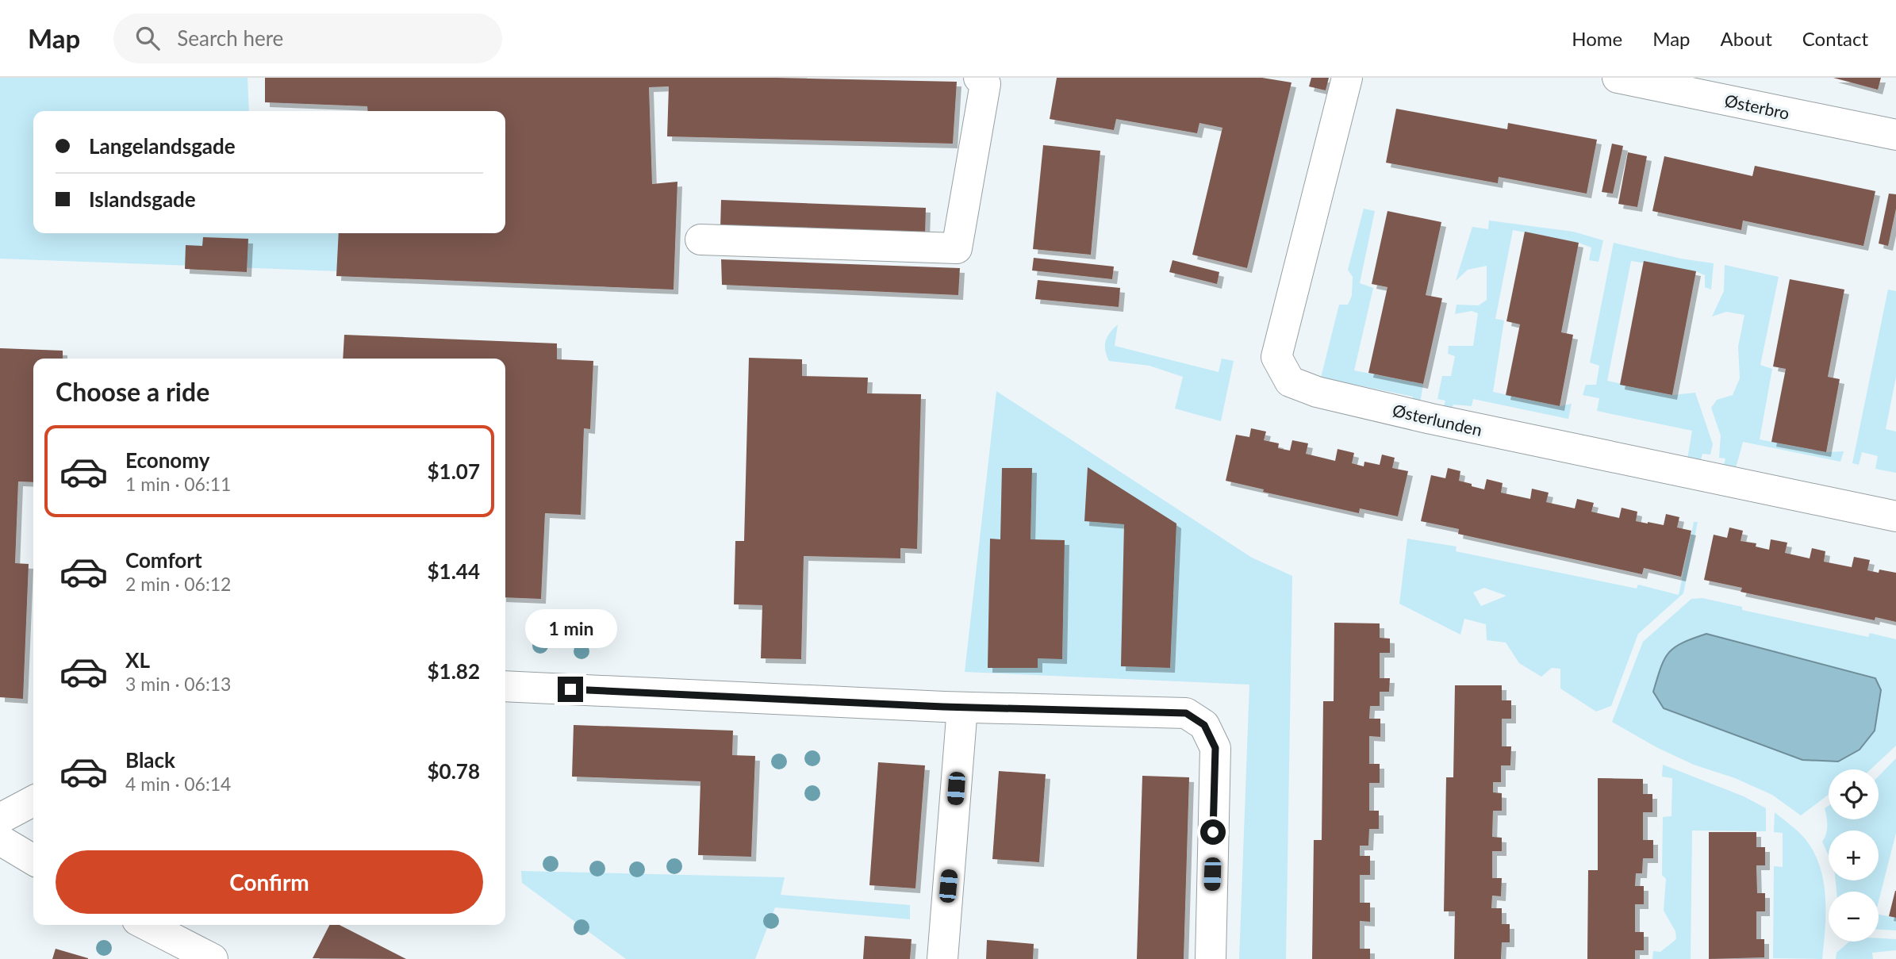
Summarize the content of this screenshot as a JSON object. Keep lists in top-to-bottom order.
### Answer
{
  "streets": {
    "street": ["Østerbro", "Østerlunden"]
  },
  "page": {
    "header": "Map",
    "search": "Search here",
    "nav": [
      "Home",
      "Map",
      "About",
      "Contact"
    ],
    "banner": ["Langelandsgade", "Islandsgade"],
    "heading": "Choose a ride",
    "list": [
      {
        "name": "Economy",
        "note": "1 min · 06:11",
        "value": "$1.07"
      },
      {
        "name": "Comfort",
        "note": "2 min · 06:12",
        "value": "$1.44"
      },
      {
        "name": "XL",
        "note": "3 min · 06:13",
        "value": "$1.82"
      },
      {
        "name": "Black",
        "note": "4 min · 06:14",
        "value": "$0.78"
      }
    ],
    "bubble": "1 min",
    "map_buttons": ["+", "−"],
    "buttons": "Confirm"
  }
}
